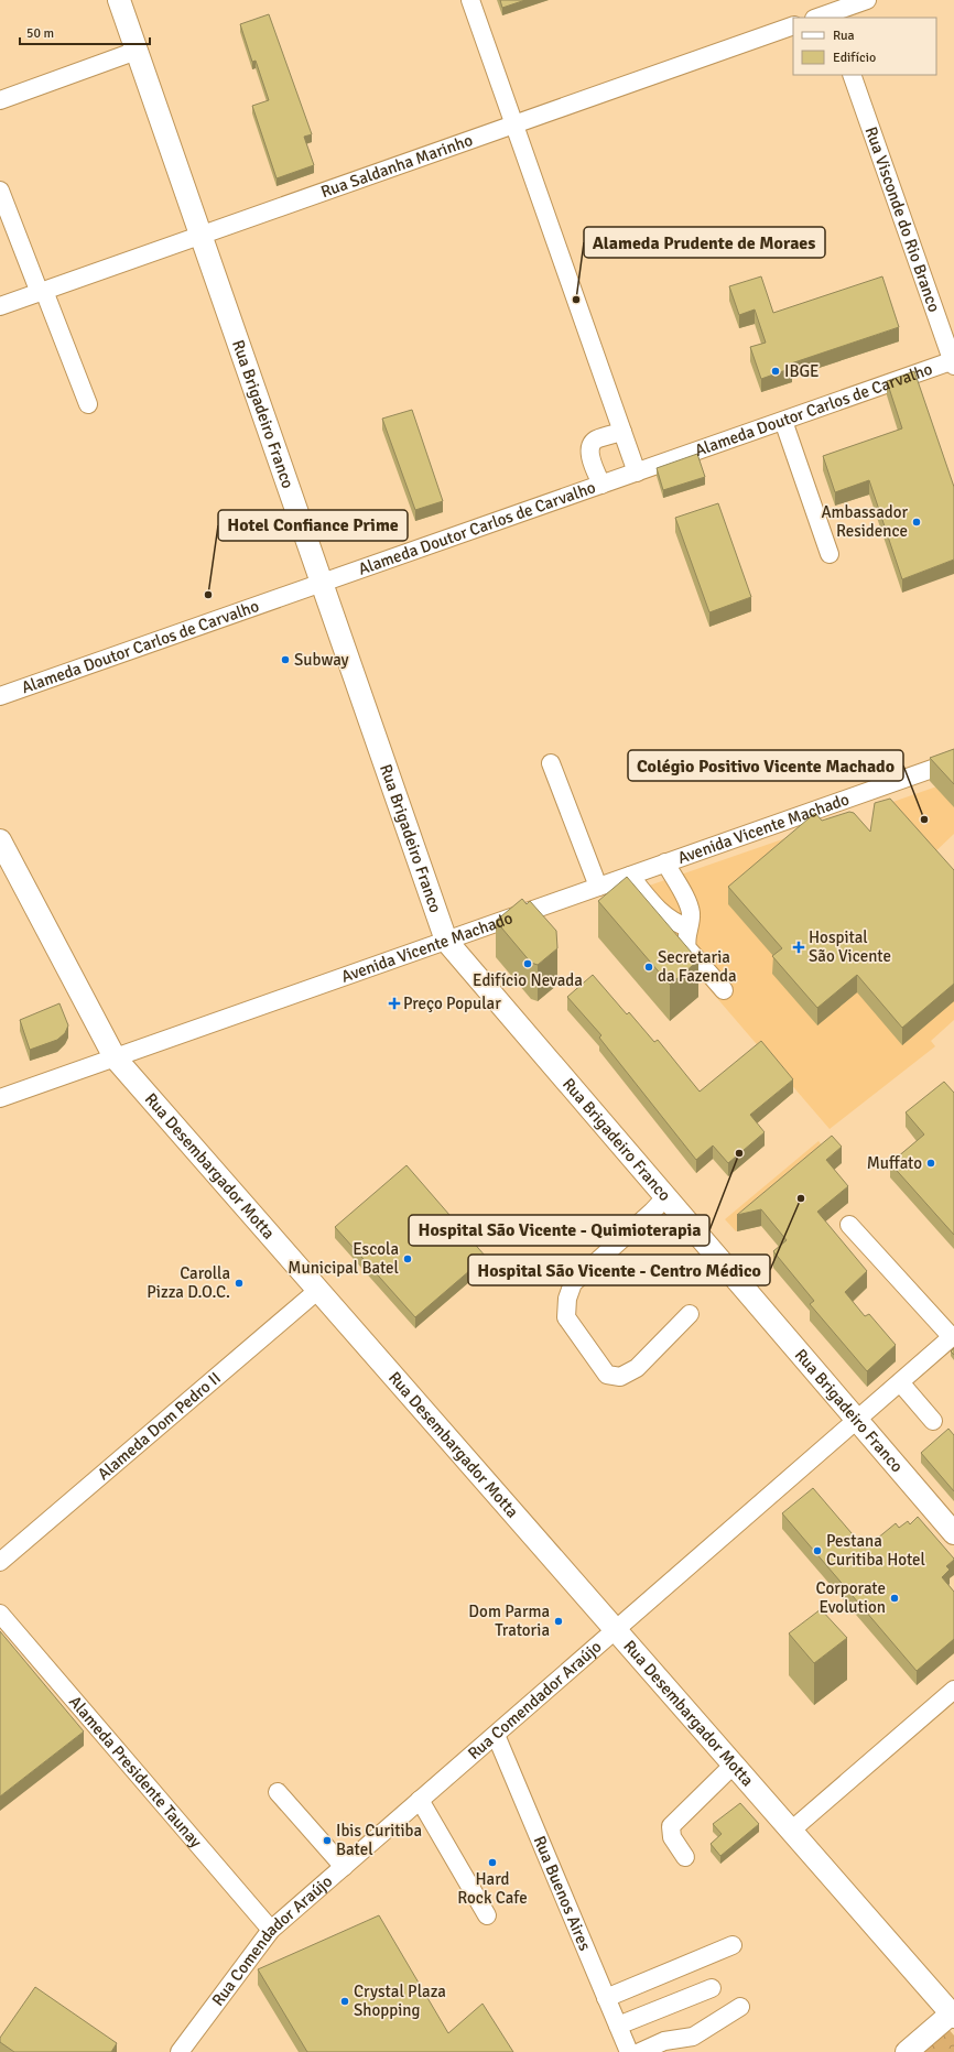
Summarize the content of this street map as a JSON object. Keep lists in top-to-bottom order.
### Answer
{
  "streets": {
    "main road": ["Rua Brigadeiro Franco", "Rua Desembargador Motta"],
    "street": [
      "Rua Saldanha Marinho",
      "Rua Visconde do Rio Branco",
      "Alameda Doutor Carlos de Carvalho",
      "Avenida Vicente Machado",
      "Alameda Dom Pedro II",
      "Rua Comendador Araújo",
      "Alameda Presidente Taunay",
      "Rua Buenos Aires"
    ]
  },
  "crossings": [
    ["Rua Saldanha Marinho", "Rua Brigadeiro Franco"],
    ["Rua Visconde do Rio Branco", "Alameda Doutor Carlos de Carvalho"],
    ["Alameda Doutor Carlos de Carvalho", "Rua Brigadeiro Franco"],
    ["Rua Brigadeiro Franco", "Avenida Vicente Machado"],
    ["Rua Brigadeiro Franco", "Rua Comendador Araújo"],
    ["Avenida Vicente Machado", "Rua Desembargador Motta"],
    ["Rua Desembargador Motta", "Alameda Dom Pedro II"],
    ["Rua Desembargador Motta", "Rua Comendador Araújo"],
    ["Rua Comendador Araújo", "Alameda Presidente Taunay"],
    ["Rua Comendador Araújo", "Rua Buenos Aires"]
  ],
  "places": {
    "other": [
      "Alameda Prudente de Moraes",
      "IBGE",
      "Ambassador Residence",
      "Hotel Confiance Prime",
      "Subway",
      "Colégio Positivo Vicente Machado",
      "Edifício Nevada",
      "Secretaria da Fazenda",
      "Hospital São Vicente - Quimioterapia",
      "Muffato",
      "Hospital São Vicente - Centro Médico",
      "Escola Municipal Batel",
      "Carolla Pizza D.O.C.",
      "Pestana Curitiba Hotel",
      "Corporate Evolution",
      "Dom Parma Tratoria",
      "Ibis Curitiba Batel",
      "Hard Rock Cafe",
      "Crystal Plaza Shopping"
    ],
    "health": ["Hospital São Vicente", "Preço Popular"]
  },
  "legend": ["Rua", "Edifício"],
  "scale_bar": "50 m"
}
